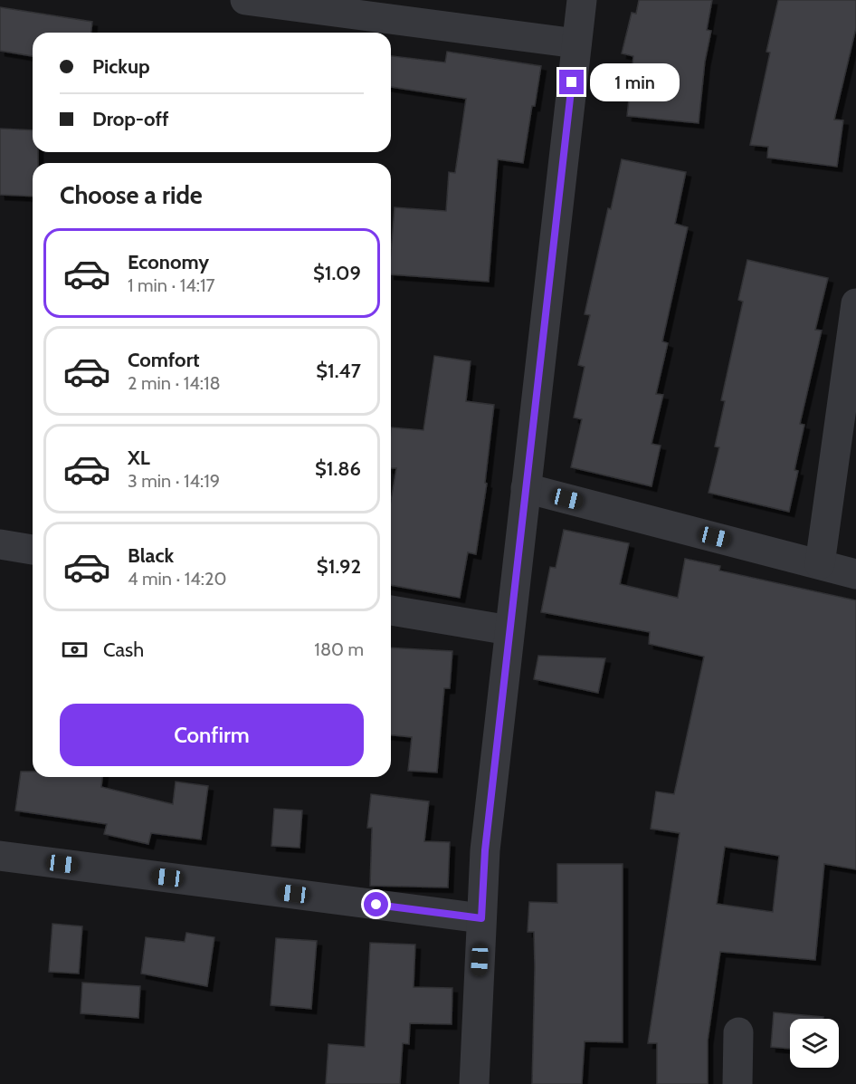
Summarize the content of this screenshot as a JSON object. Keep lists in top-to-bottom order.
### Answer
{
  "page": {
    "banner": ["Pickup", "Drop-off"],
    "bubble": "1 min",
    "heading": "Choose a ride",
    "list": [
      {
        "name": "Economy",
        "note": "1 min · 14:17",
        "value": "$1.09"
      },
      {
        "name": "Comfort",
        "note": "2 min · 14:18",
        "value": "$1.47"
      },
      {
        "name": "XL",
        "note": "3 min · 14:19",
        "value": "$1.86"
      },
      {
        "name": "Black",
        "note": "4 min · 14:20",
        "value": "$1.92"
      }
    ],
    "pay": ["Cash", "180 m"],
    "buttons": "Confirm"
  }
}
